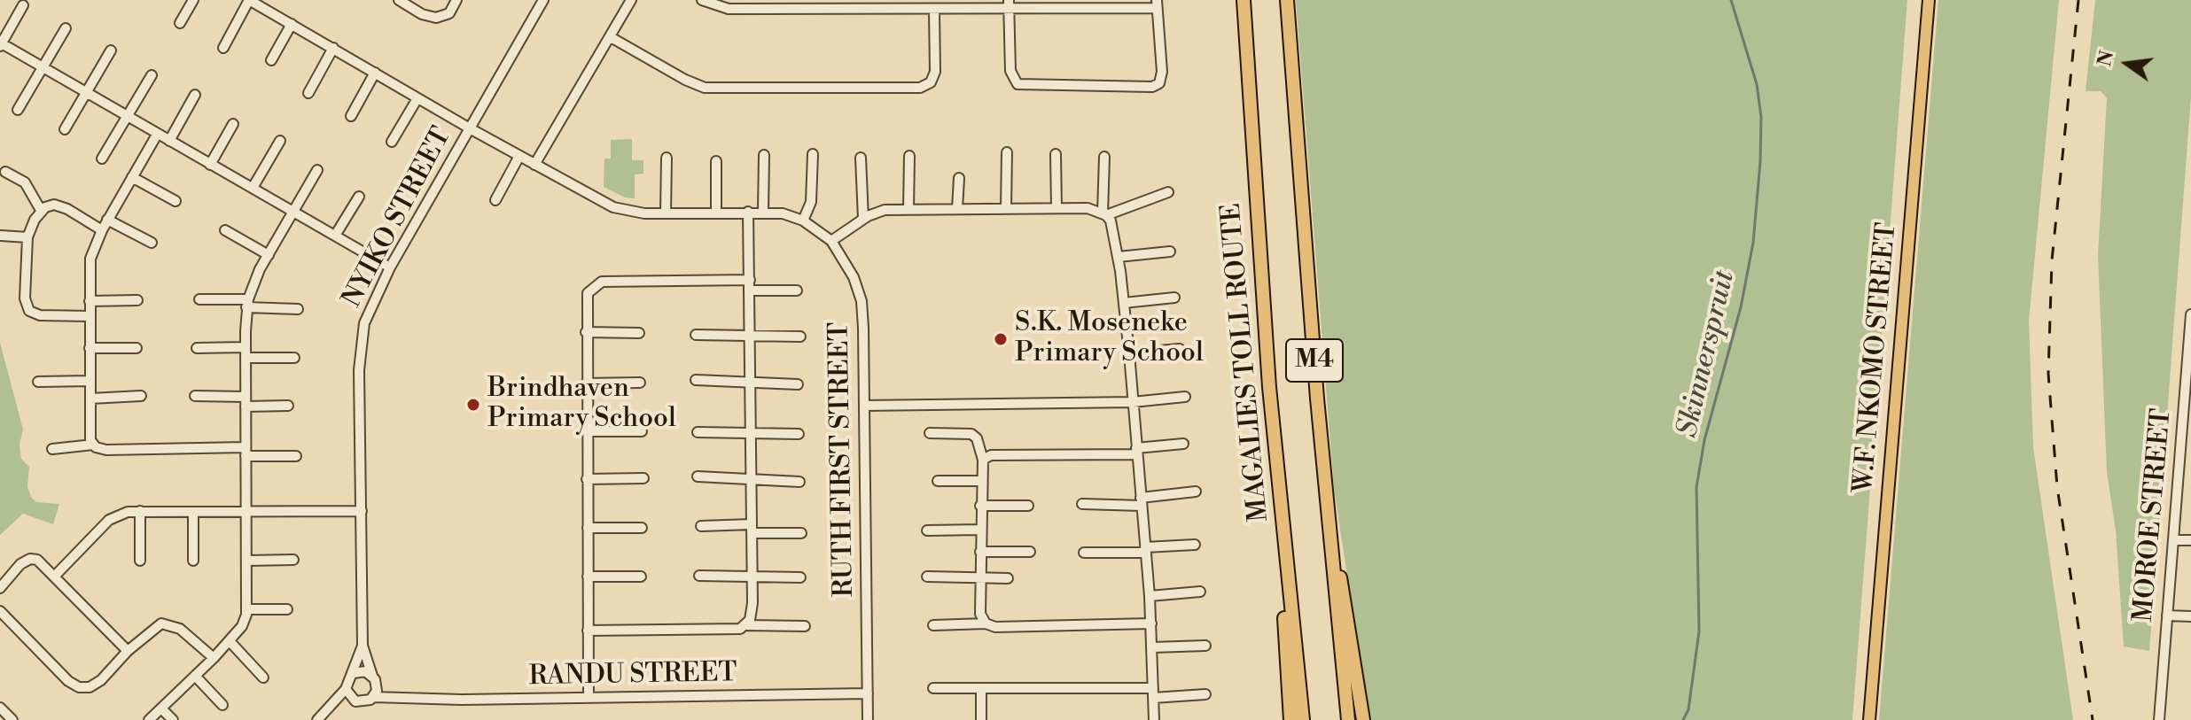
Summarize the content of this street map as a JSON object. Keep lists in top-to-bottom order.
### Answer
{
  "streets": {
    "highway": ["M4", "MAGALIES TOLL ROUTE"],
    "main road": ["W.F. NKOMO STREET"],
    "street": [
      "NYIKO STREET",
      "RUTH FIRST STREET",
      "MOROE STREET",
      "RANDU STREET"
    ]
  },
  "crossings": [
    ["NYIKO STREET", "RUTH FIRST STREET"],
    ["NYIKO STREET", "RANDU STREET"],
    ["RUTH FIRST STREET", "RANDU STREET"]
  ],
  "water": ["Skinnerspruit"],
  "places": ["S.K. Moseneke Primary School", "Brindhaven Primary School"],
  "north": "left"
}
